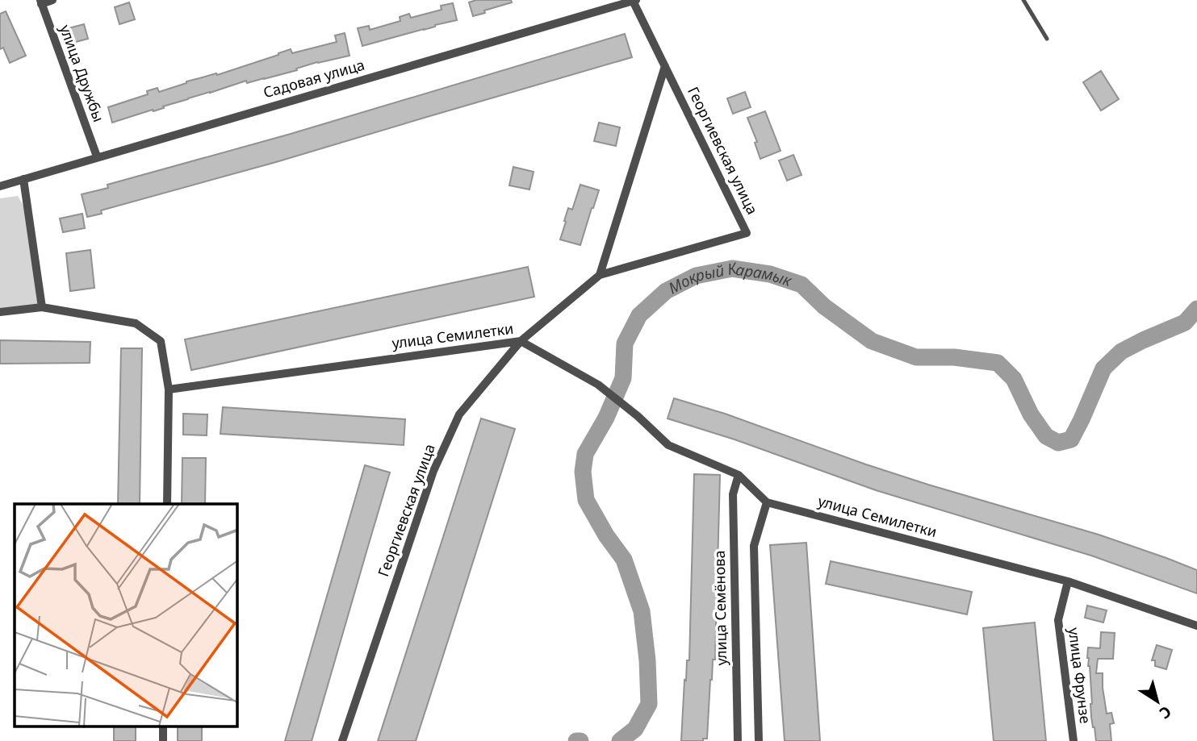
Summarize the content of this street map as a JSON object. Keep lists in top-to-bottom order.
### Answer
{
  "streets": {
    "street": [
      "улица Дружбы",
      "Садовая улица",
      "Георгиевская улица",
      "улица Семилетки",
      "улица Семёнова",
      "улица Фрунзе"
    ]
  },
  "crossings": [
    ["улица Дружбы", "Садовая улица"],
    ["Садовая улица", "Георгиевская улица"],
    ["Георгиевская улица", "улица Семилетки"],
    ["улица Семилетки", "улица Семёнова"],
    ["улица Семилетки", "улица Фрунзе"]
  ],
  "water": ["Мокрый Карамык"],
  "north": "bottom right"
}
